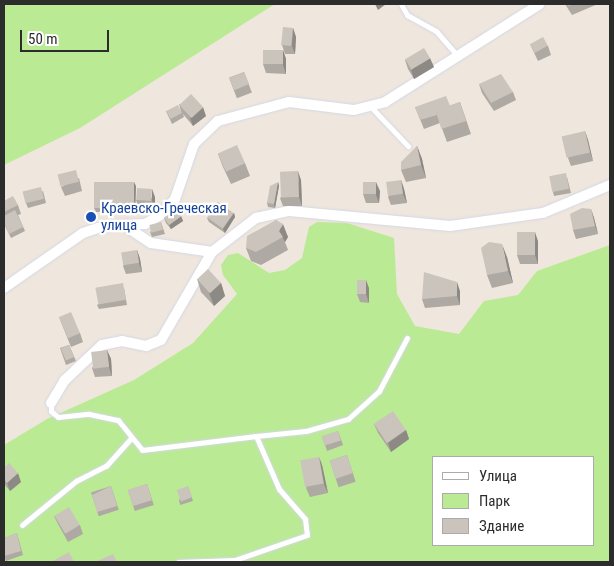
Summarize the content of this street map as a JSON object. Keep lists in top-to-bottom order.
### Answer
{
  "places": ["Краевско-Греческая улица"],
  "legend": ["Улица", "Парк", "Здание"],
  "scale_bar": "50 m"
}
